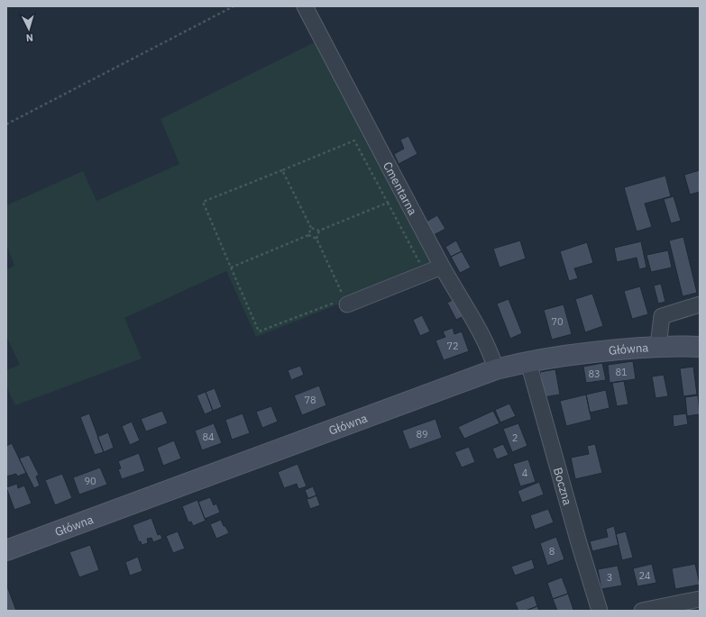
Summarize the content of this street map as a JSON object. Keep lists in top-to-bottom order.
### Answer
{
  "streets": {
    "street": ["Cmentarna", "Główna", "Boczna"]
  },
  "crossings": [
    ["Cmentarna", "Główna"],
    ["Główna", "Boczna"]
  ],
  "house_numbers": [
    "70",
    "72",
    "81",
    "83",
    "78",
    "89",
    "84",
    "2",
    "4",
    "90",
    "8",
    "24",
    "3"
  ],
  "north": "bottom"
}
